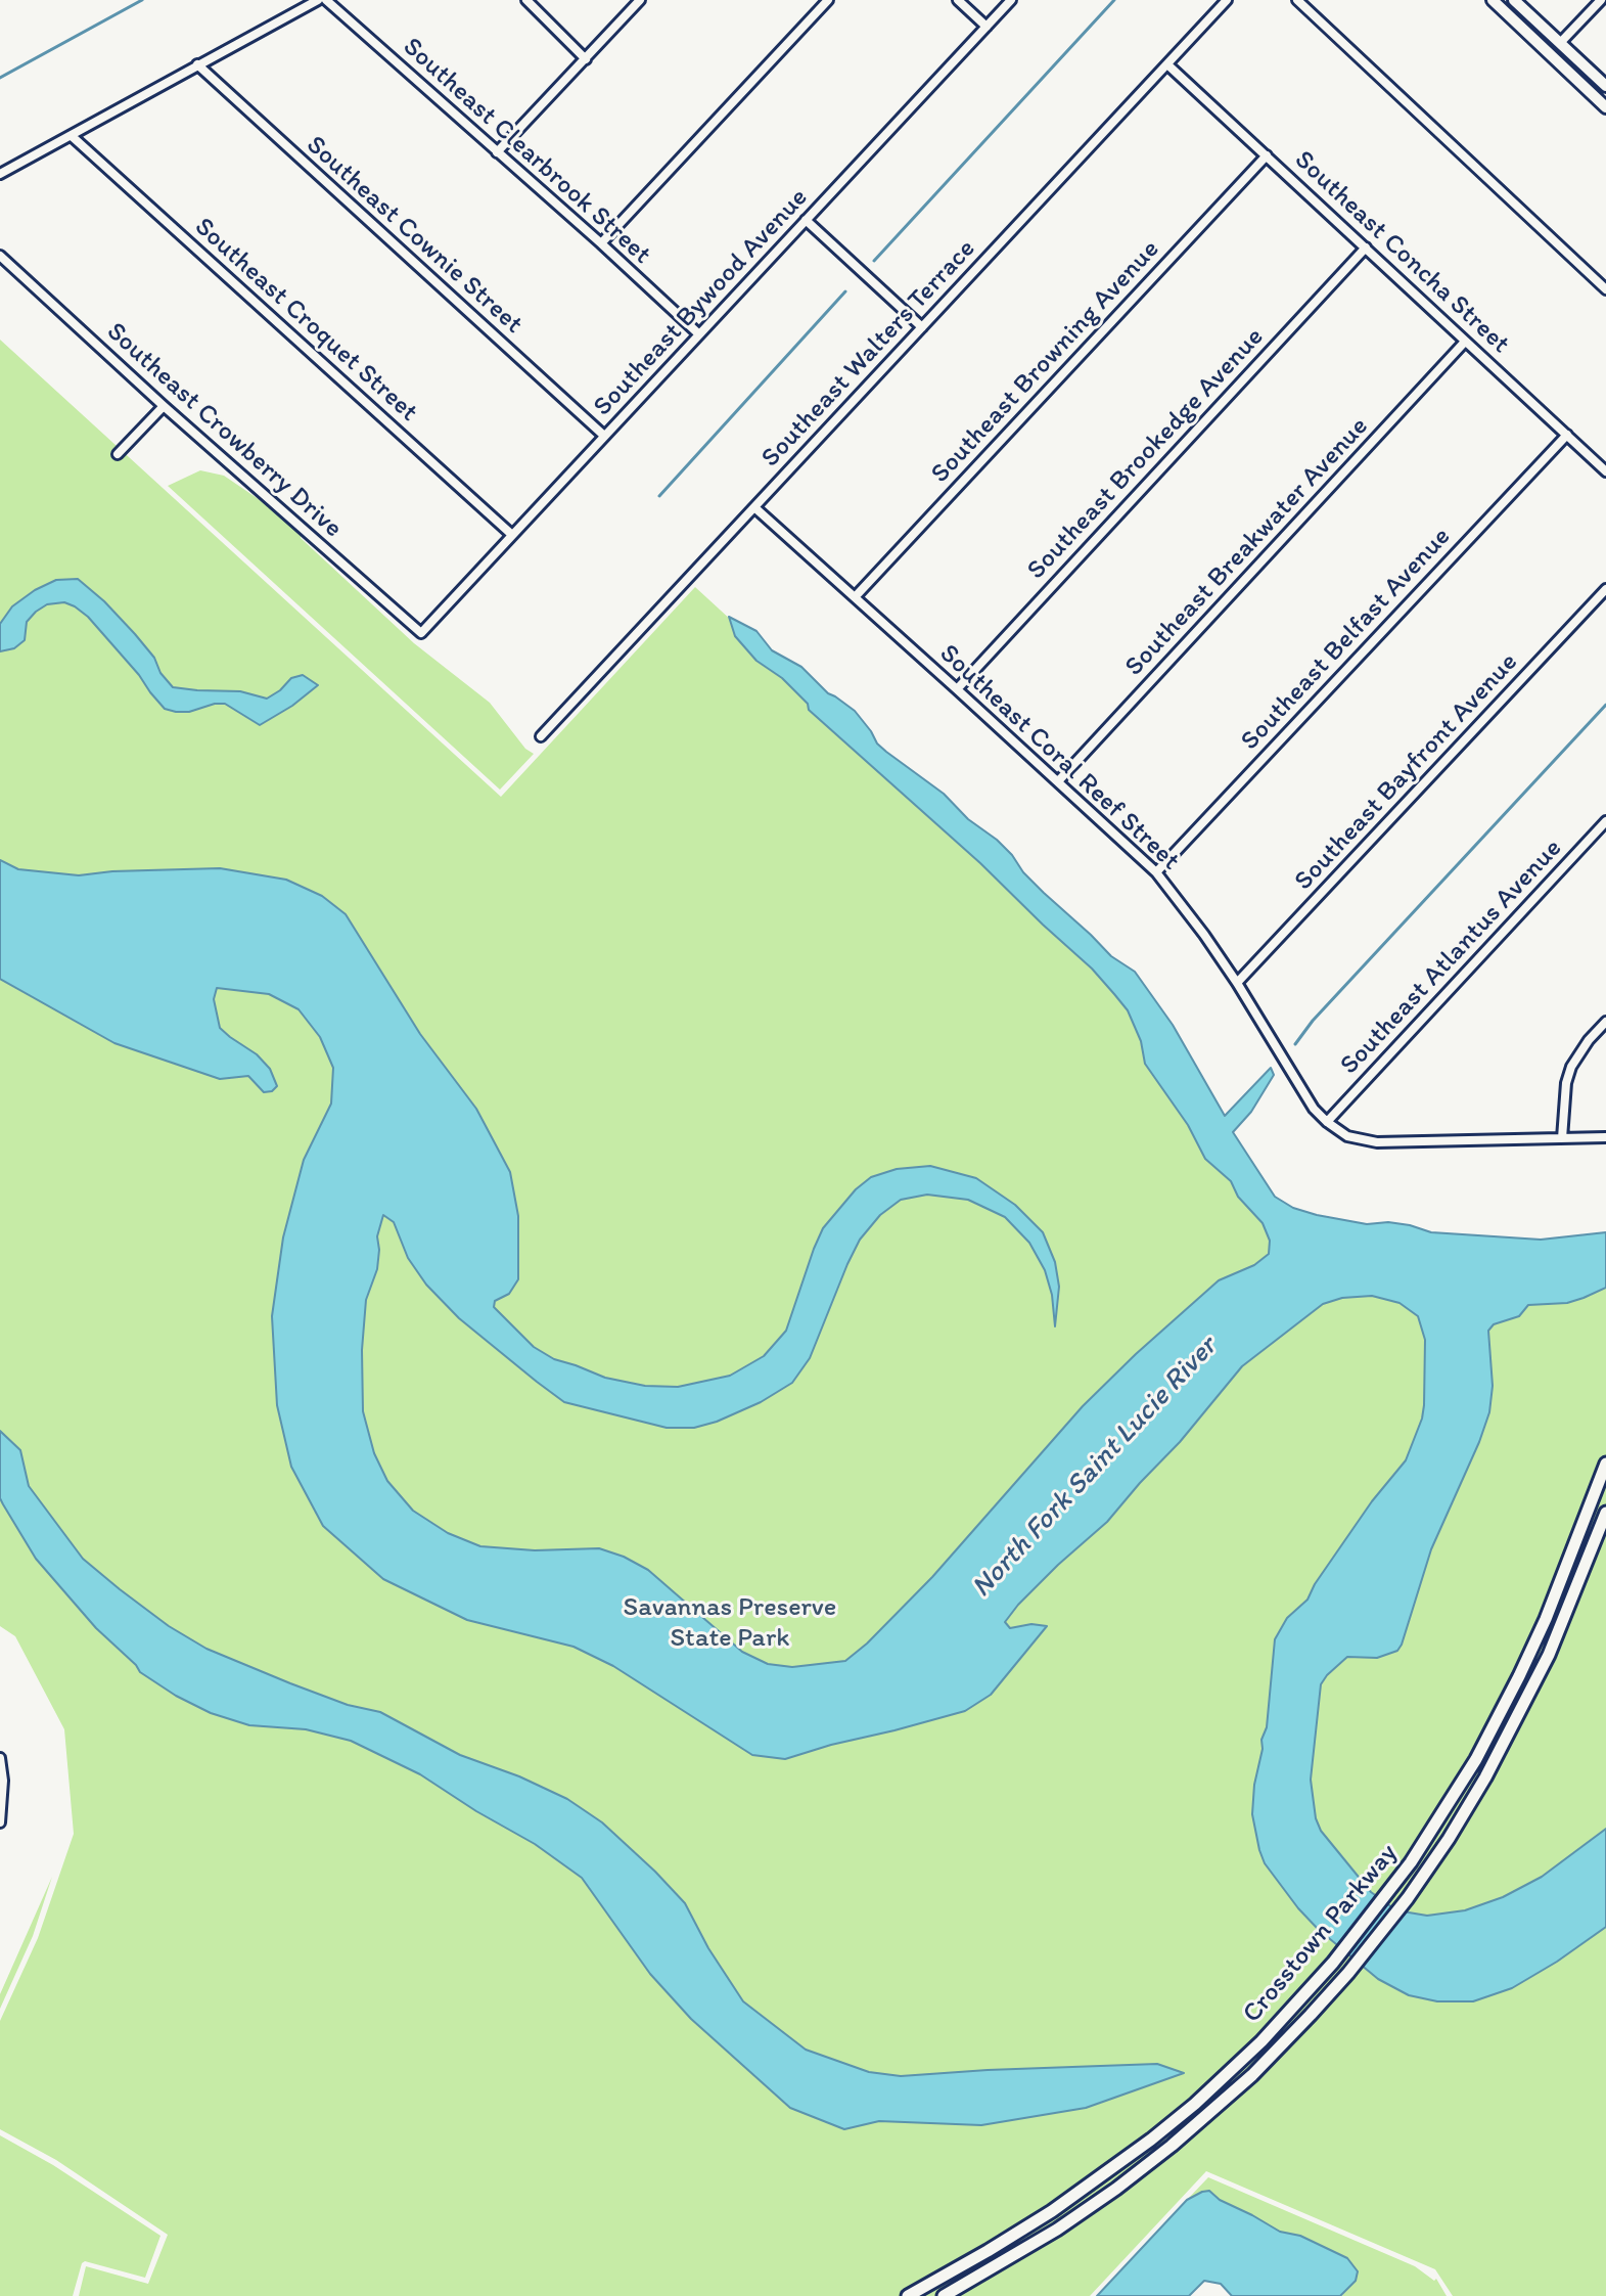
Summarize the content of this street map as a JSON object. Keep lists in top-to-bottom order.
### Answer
{
  "streets": {
    "main road": ["Crosstown Parkway"],
    "street": [
      "Southeast Clearbrook Street",
      "Southeast Cownie Street",
      "Southeast Concha Street",
      "Southeast Bywood Avenue",
      "Southeast Croquet Street",
      "Southeast Walters Terrace",
      "Southeast Browning Avenue",
      "Southeast Crowberry Drive",
      "Southeast Brookedge Avenue",
      "Southeast Breakwater Avenue",
      "Southeast Belfast Avenue",
      "Southeast Coral Reef Street",
      "Southeast Bayfront Avenue",
      "Southeast Atlantus Avenue"
    ]
  },
  "crossings": [
    ["Southeast Clearbrook Street", "Southeast Bywood Avenue"],
    ["Southeast Cownie Street", "Southeast Bywood Avenue"],
    ["Southeast Concha Street", "Southeast Walters Terrace"],
    ["Southeast Concha Street", "Southeast Browning Avenue"],
    ["Southeast Concha Street", "Southeast Brookedge Avenue"],
    ["Southeast Concha Street", "Southeast Breakwater Avenue"],
    ["Southeast Concha Street", "Southeast Belfast Avenue"],
    ["Southeast Bywood Avenue", "Southeast Croquet Street"],
    ["Southeast Bywood Avenue", "Southeast Crowberry Drive"],
    ["Southeast Walters Terrace", "Southeast Coral Reef Street"],
    ["Southeast Browning Avenue", "Southeast Coral Reef Street"],
    ["Southeast Brookedge Avenue", "Southeast Coral Reef Street"],
    ["Southeast Breakwater Avenue", "Southeast Coral Reef Street"],
    ["Southeast Belfast Avenue", "Southeast Coral Reef Street"],
    ["Southeast Coral Reef Street", "Southeast Bayfront Avenue"],
    ["Southeast Coral Reef Street", "Southeast Atlantus Avenue"]
  ],
  "water": ["North Fork Saint Lucie River"],
  "parks": ["Savannas Preserve State Park"]
}
